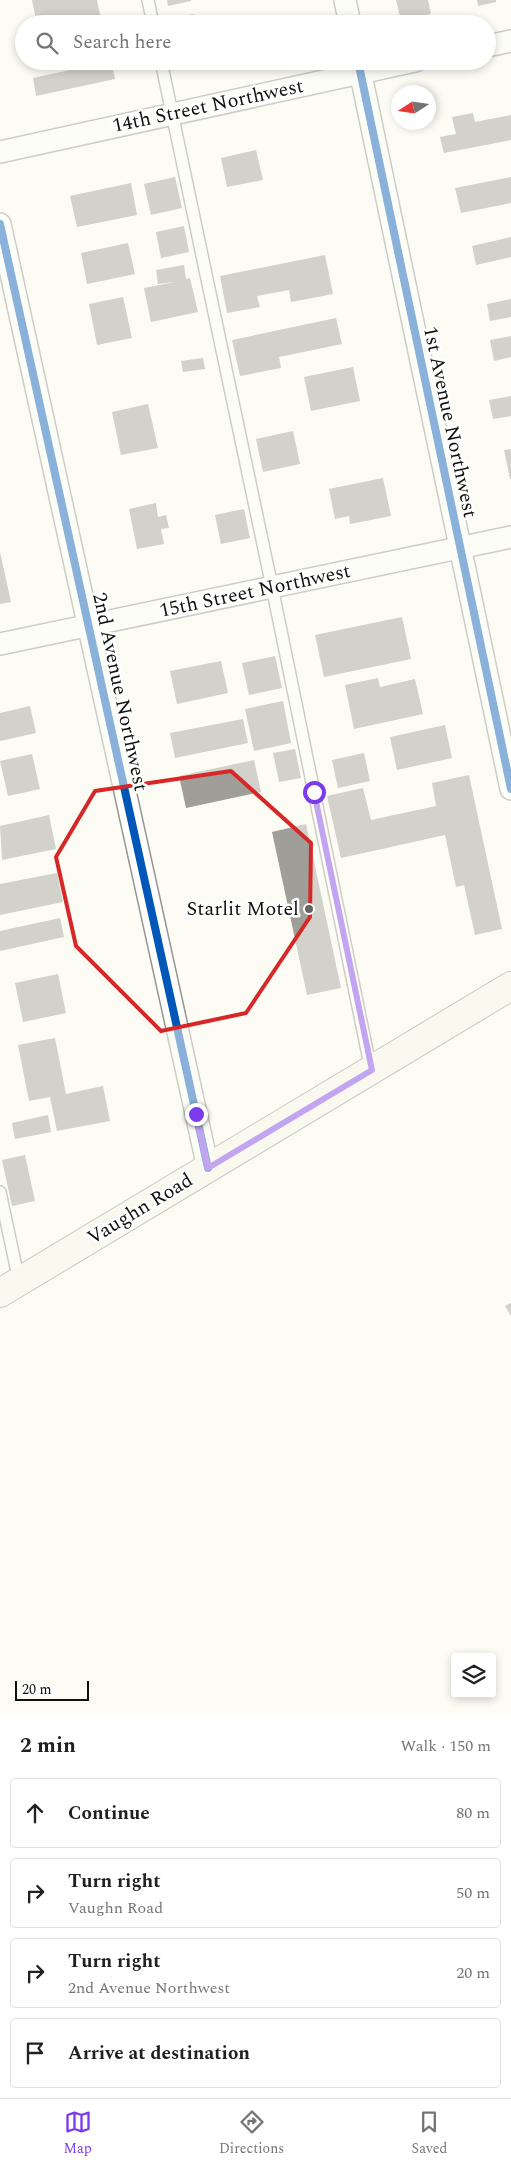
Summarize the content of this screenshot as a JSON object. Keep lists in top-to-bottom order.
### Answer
{
  "streets": {
    "main road": ["Vaughn Road"],
    "street": [
      "14th Street Northwest",
      "1st Avenue Northwest",
      "15th Street Northwest",
      "2nd Avenue Northwest"
    ]
  },
  "crossings": [
    ["1st Avenue Northwest", "15th Street Northwest"],
    ["15th Street Northwest", "2nd Avenue Northwest"],
    ["2nd Avenue Northwest", "Vaughn Road"]
  ],
  "places": ["Starlit Motel"],
  "scale_bar": "20 m",
  "north": "left",
  "page": {
    "search": "Search here",
    "scale": "20 m",
    "heading": ["2 min", "Walk · 150 m"],
    "list": [
      ["Continue", "80 m"],
      ["Turn right", "Vaughn Road", "50 m"],
      ["Turn right", "2nd Avenue Northwest", "20 m"],
      "Arrive at destination"
    ],
    "nav": ["Map", "Directions", "Saved"]
  }
}
